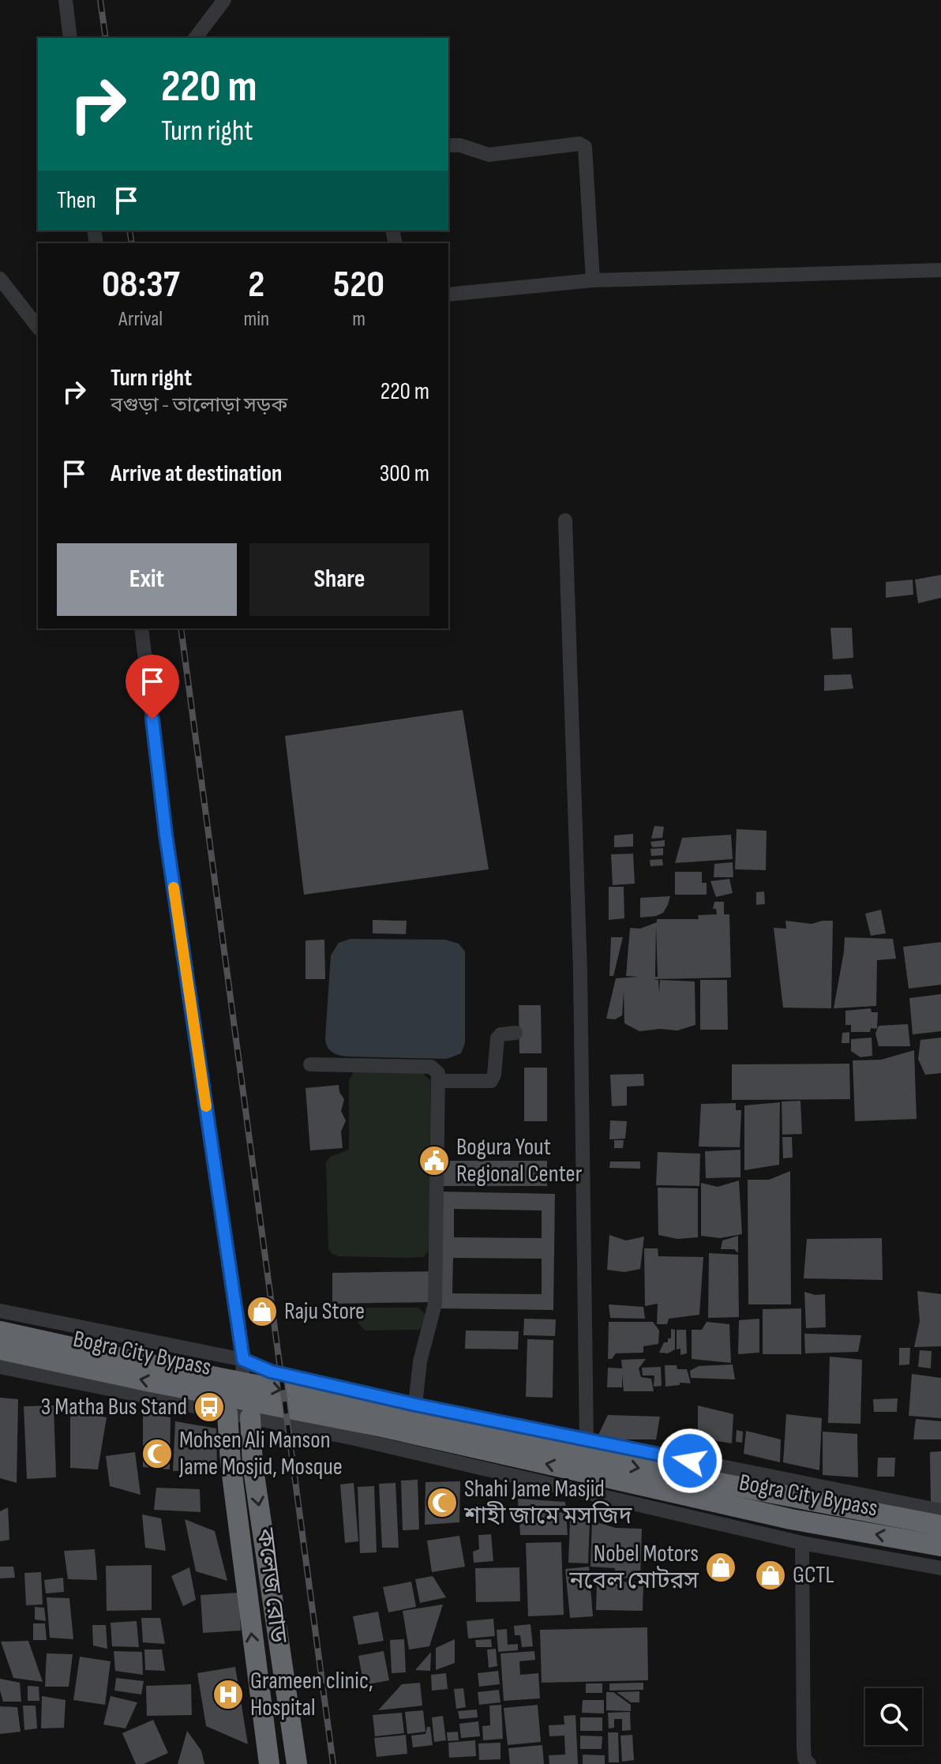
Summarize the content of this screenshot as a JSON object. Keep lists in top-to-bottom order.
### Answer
{
  "streets": {
    "highway": ["Bogra City Bypass", "কলেজ রোড"]
  },
  "places": {
    "public building": ["Bogura Yout Regional Center"],
    "shop": ["Raju Store", "Nobel Motors নবেল মোটরস", "GCTL"],
    "bus stop": ["3 Matha Bus Stand"],
    "mosque": ["Mohsen Ali Manson Jame Mosjid, Mosque", "Shahi Jame Masjid শাহী জামে মসজিদ"],
    "hospital": ["Grameen clinic, Hospital"]
  },
  "page": {
    "turn": ["220 m", "Turn right"],
    "then": "Then",
    "eta": [
      "08:37",
      "Arrival",
      "2",
      "min",
      "520",
      "m"
    ],
    "list": [
      {
        "name": "Turn right",
        "note": "বগুড়া - তালোড়া সড়ক",
        "value": "220 m"
      },
      {
        "name": "Arrive at destination",
        "value": "300 m"
      }
    ],
    "buttons": ["Exit", "Share"]
  }
}
